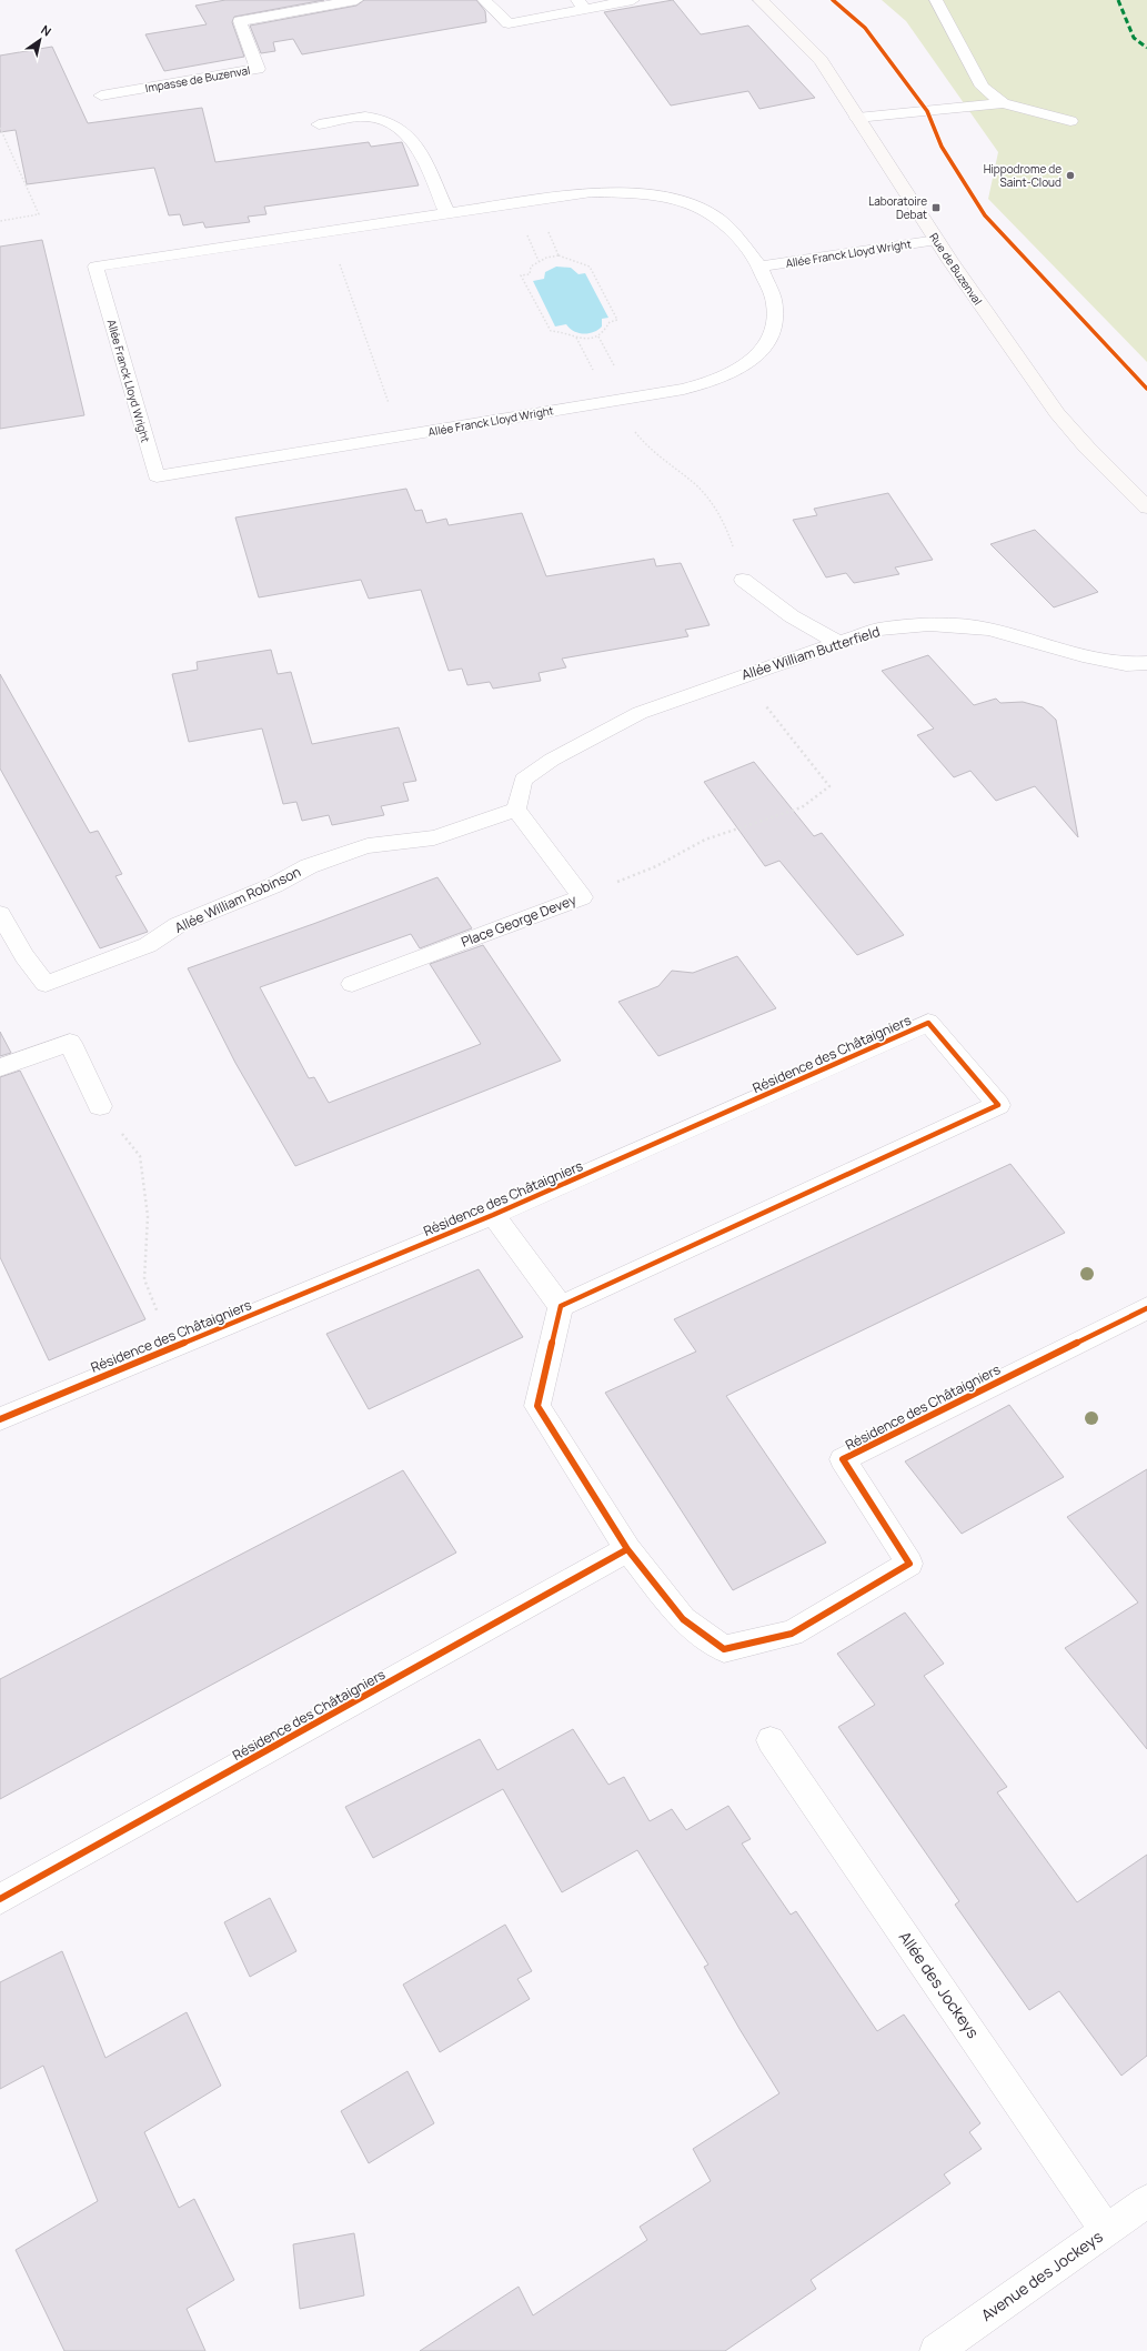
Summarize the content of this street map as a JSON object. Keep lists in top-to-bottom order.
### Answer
{
  "streets": {
    "main road": ["Rue de Buzenval"],
    "street": ["Résidence des Châtaigniers", "Allée des Jockeys", "Avenue des Jockeys"],
    "lane": [
      "Impasse de Buzenval",
      "Allée Franck Lloyd Wright",
      "Allée William Butterfield",
      "Allée William Robinson",
      "Place George Devey"
    ]
  },
  "crossings": [
    ["Allée Franck Lloyd Wright", "Rue de Buzenval"],
    ["Allée William Butterfield", "Allée William Robinson"],
    ["Allée William Butterfield", "Place George Devey"],
    ["Allée William Robinson", "Place George Devey"],
    ["Allée des Jockeys", "Avenue des Jockeys"]
  ],
  "places": {
    "other": ["Hippodrome de Saint-Cloud"],
    "transit": ["Laboratoire Debat"]
  },
  "north": "top right"
}
